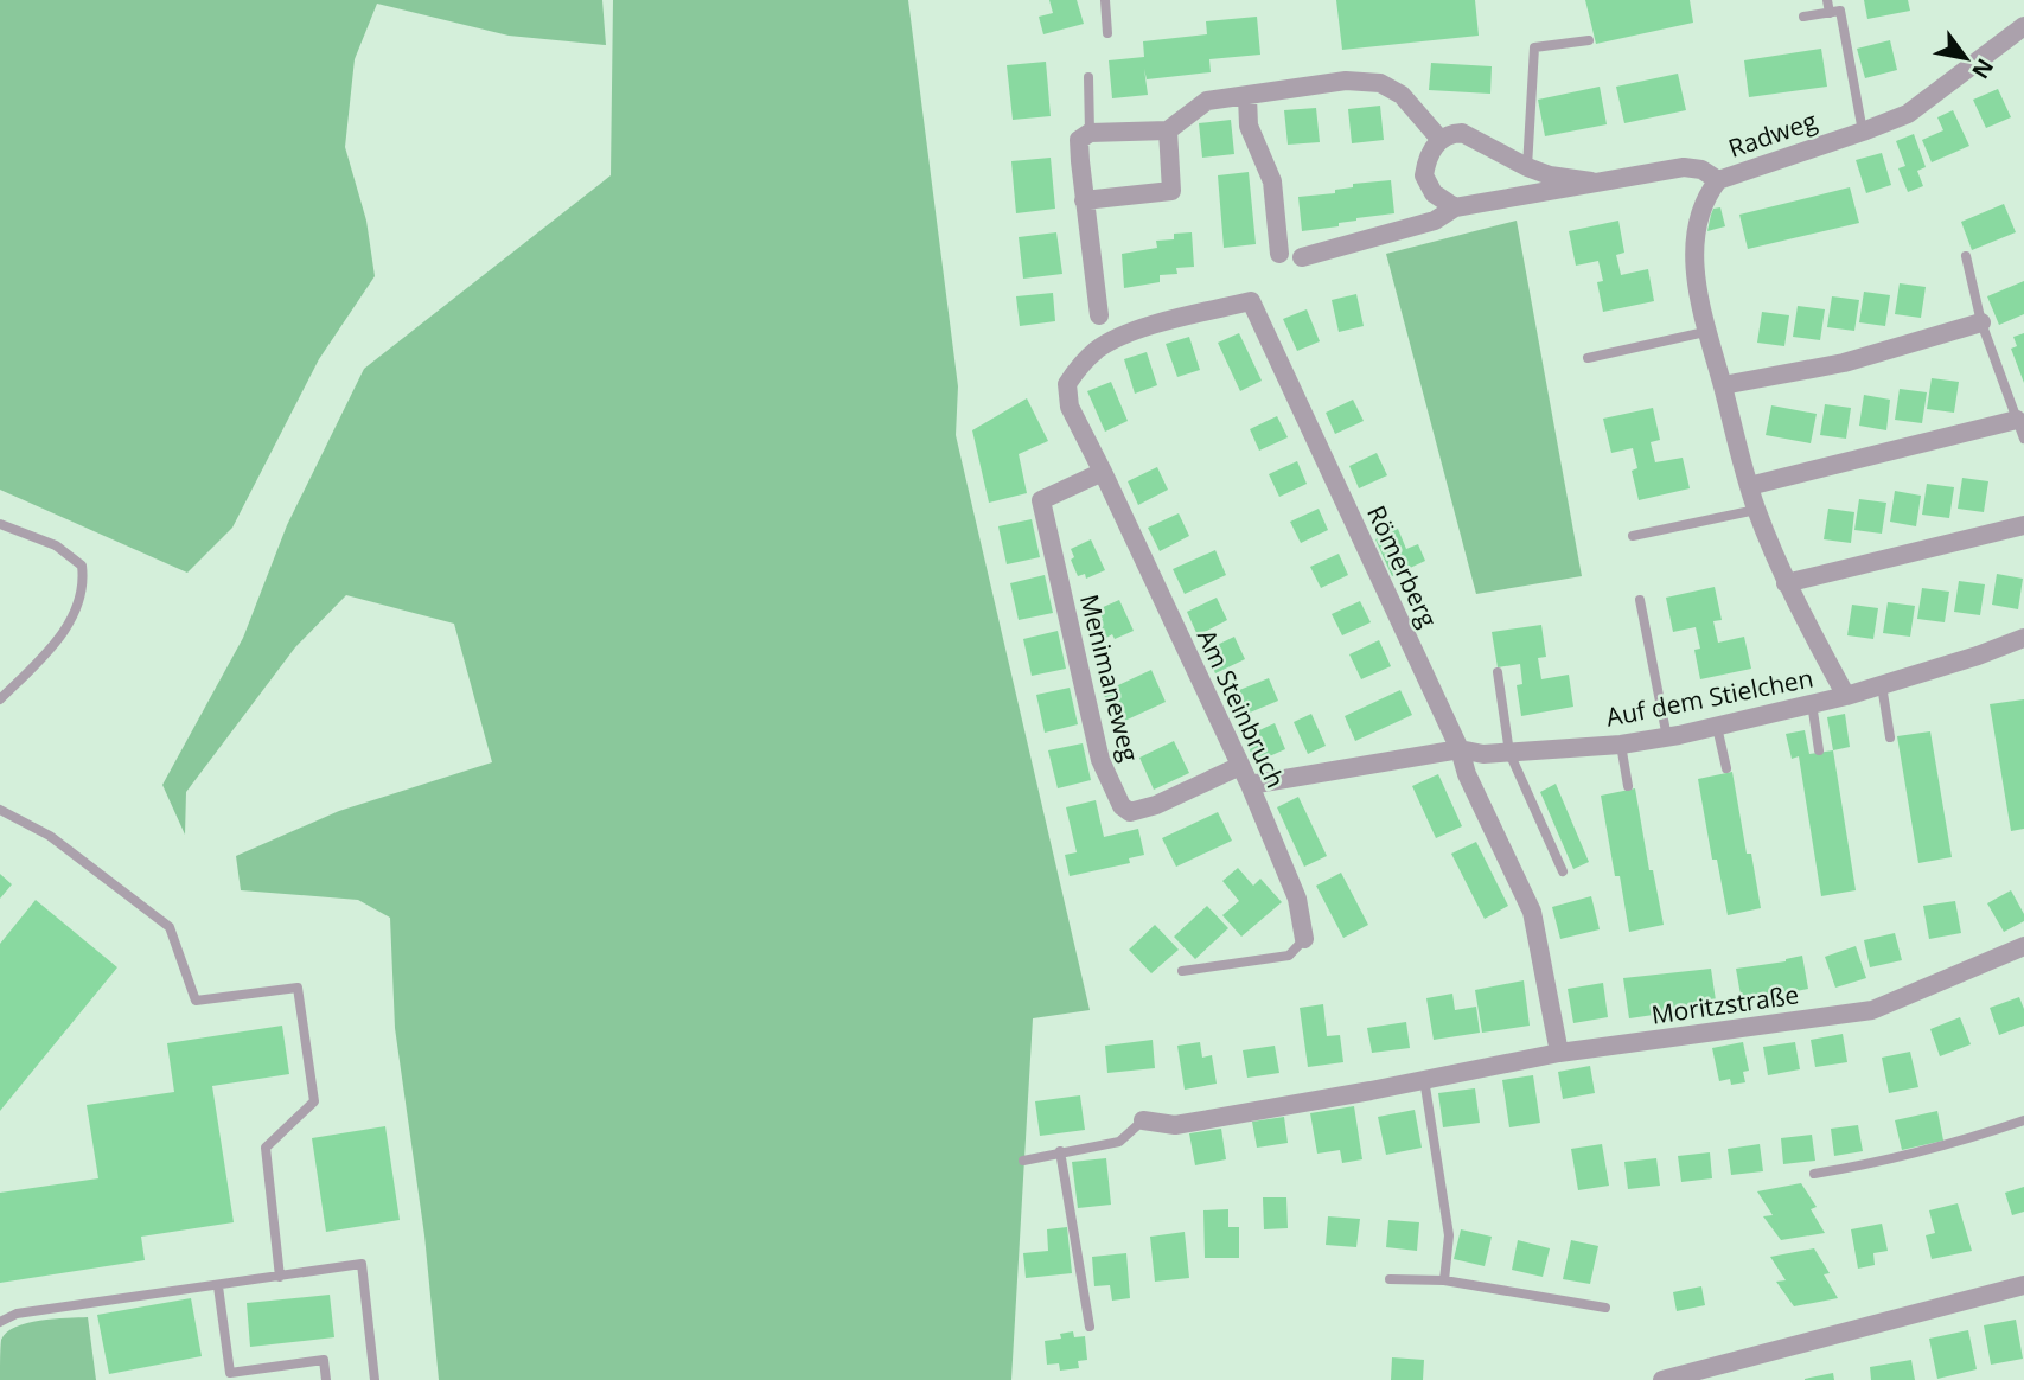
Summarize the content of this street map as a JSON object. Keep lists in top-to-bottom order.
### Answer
{
  "streets": {
    "street": [
      "Radweg",
      "Römerberg",
      "Menimaneweg",
      "Auf dem Stielchen",
      "Am Steinbruch",
      "Moritzstraße"
    ]
  },
  "crossings": [
    ["Radweg", "Auf dem Stielchen"],
    ["Römerberg", "Auf dem Stielchen"],
    ["Römerberg", "Am Steinbruch"],
    ["Römerberg", "Moritzstraße"],
    ["Menimaneweg", "Am Steinbruch"],
    ["Auf dem Stielchen", "Am Steinbruch"]
  ],
  "north": "bottom right"
}
